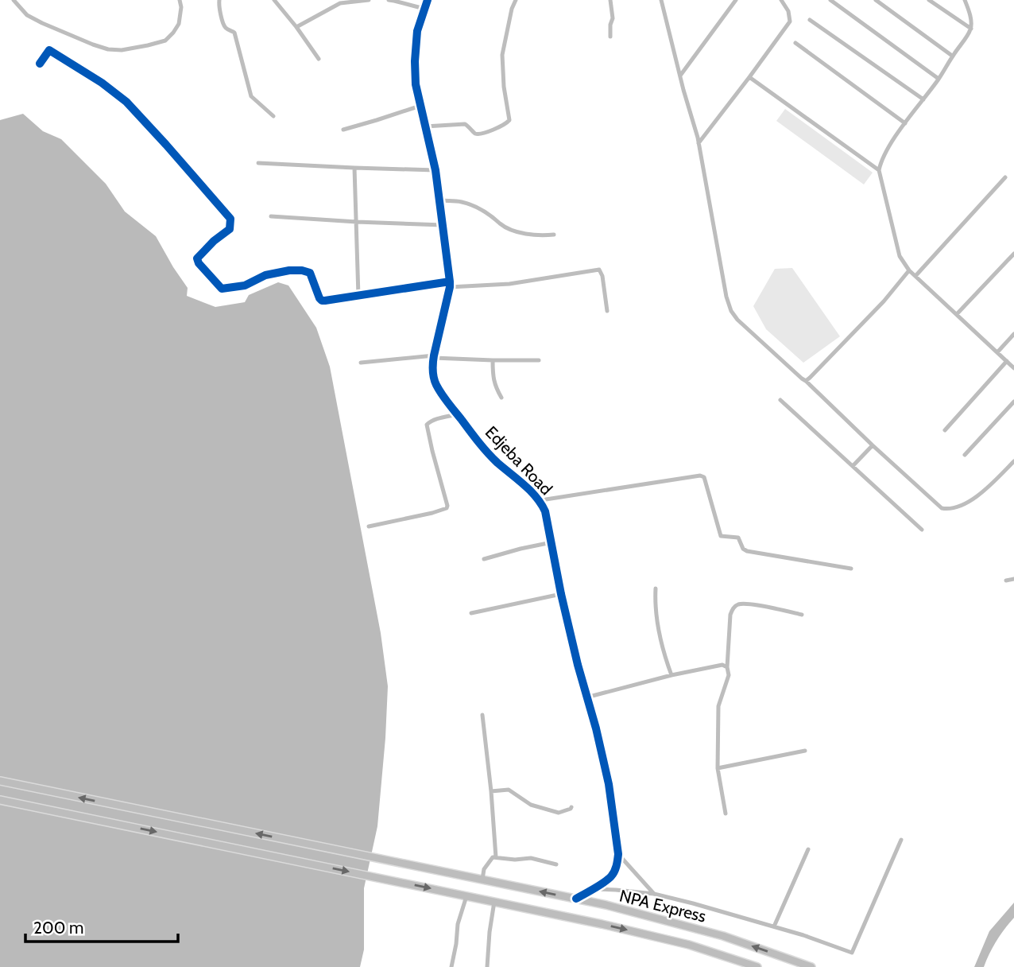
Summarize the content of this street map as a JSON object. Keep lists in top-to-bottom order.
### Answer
{
  "streets": {
    "main road": ["NPA Express"],
    "street": ["Edjeba Road"]
  },
  "scale_bar": "200 m"
}
